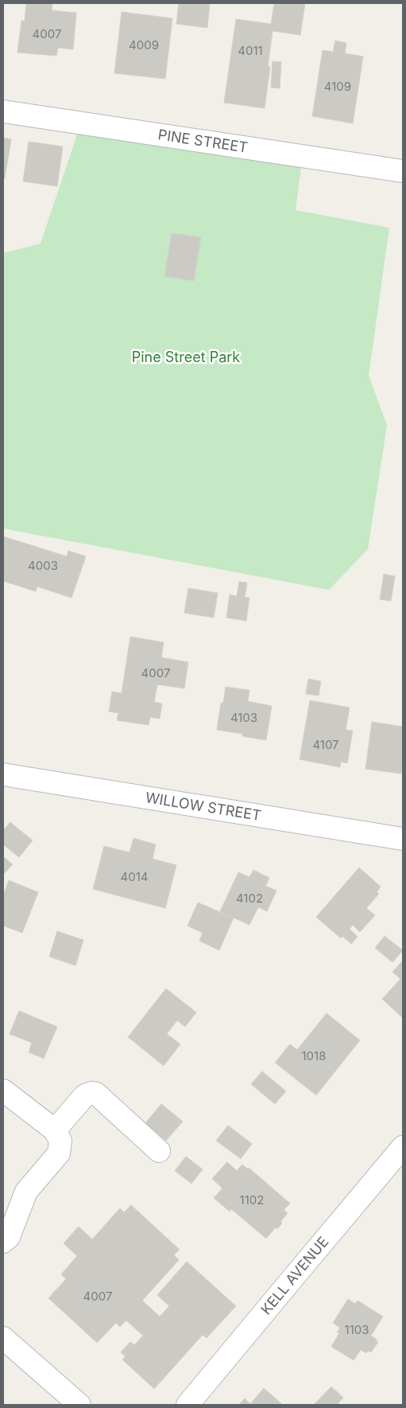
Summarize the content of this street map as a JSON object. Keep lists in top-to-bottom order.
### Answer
{
  "streets": {
    "street": ["PINE STREET", "WILLOW STREET", "KELL AVENUE"]
  },
  "parks": ["Pine Street Park"],
  "house_numbers": [
    "4007",
    "4009",
    "4011",
    "4109",
    "4003",
    "4007",
    "4103",
    "4107",
    "4014",
    "4102",
    "1018",
    "1102",
    "4007",
    "1103"
  ]
}
